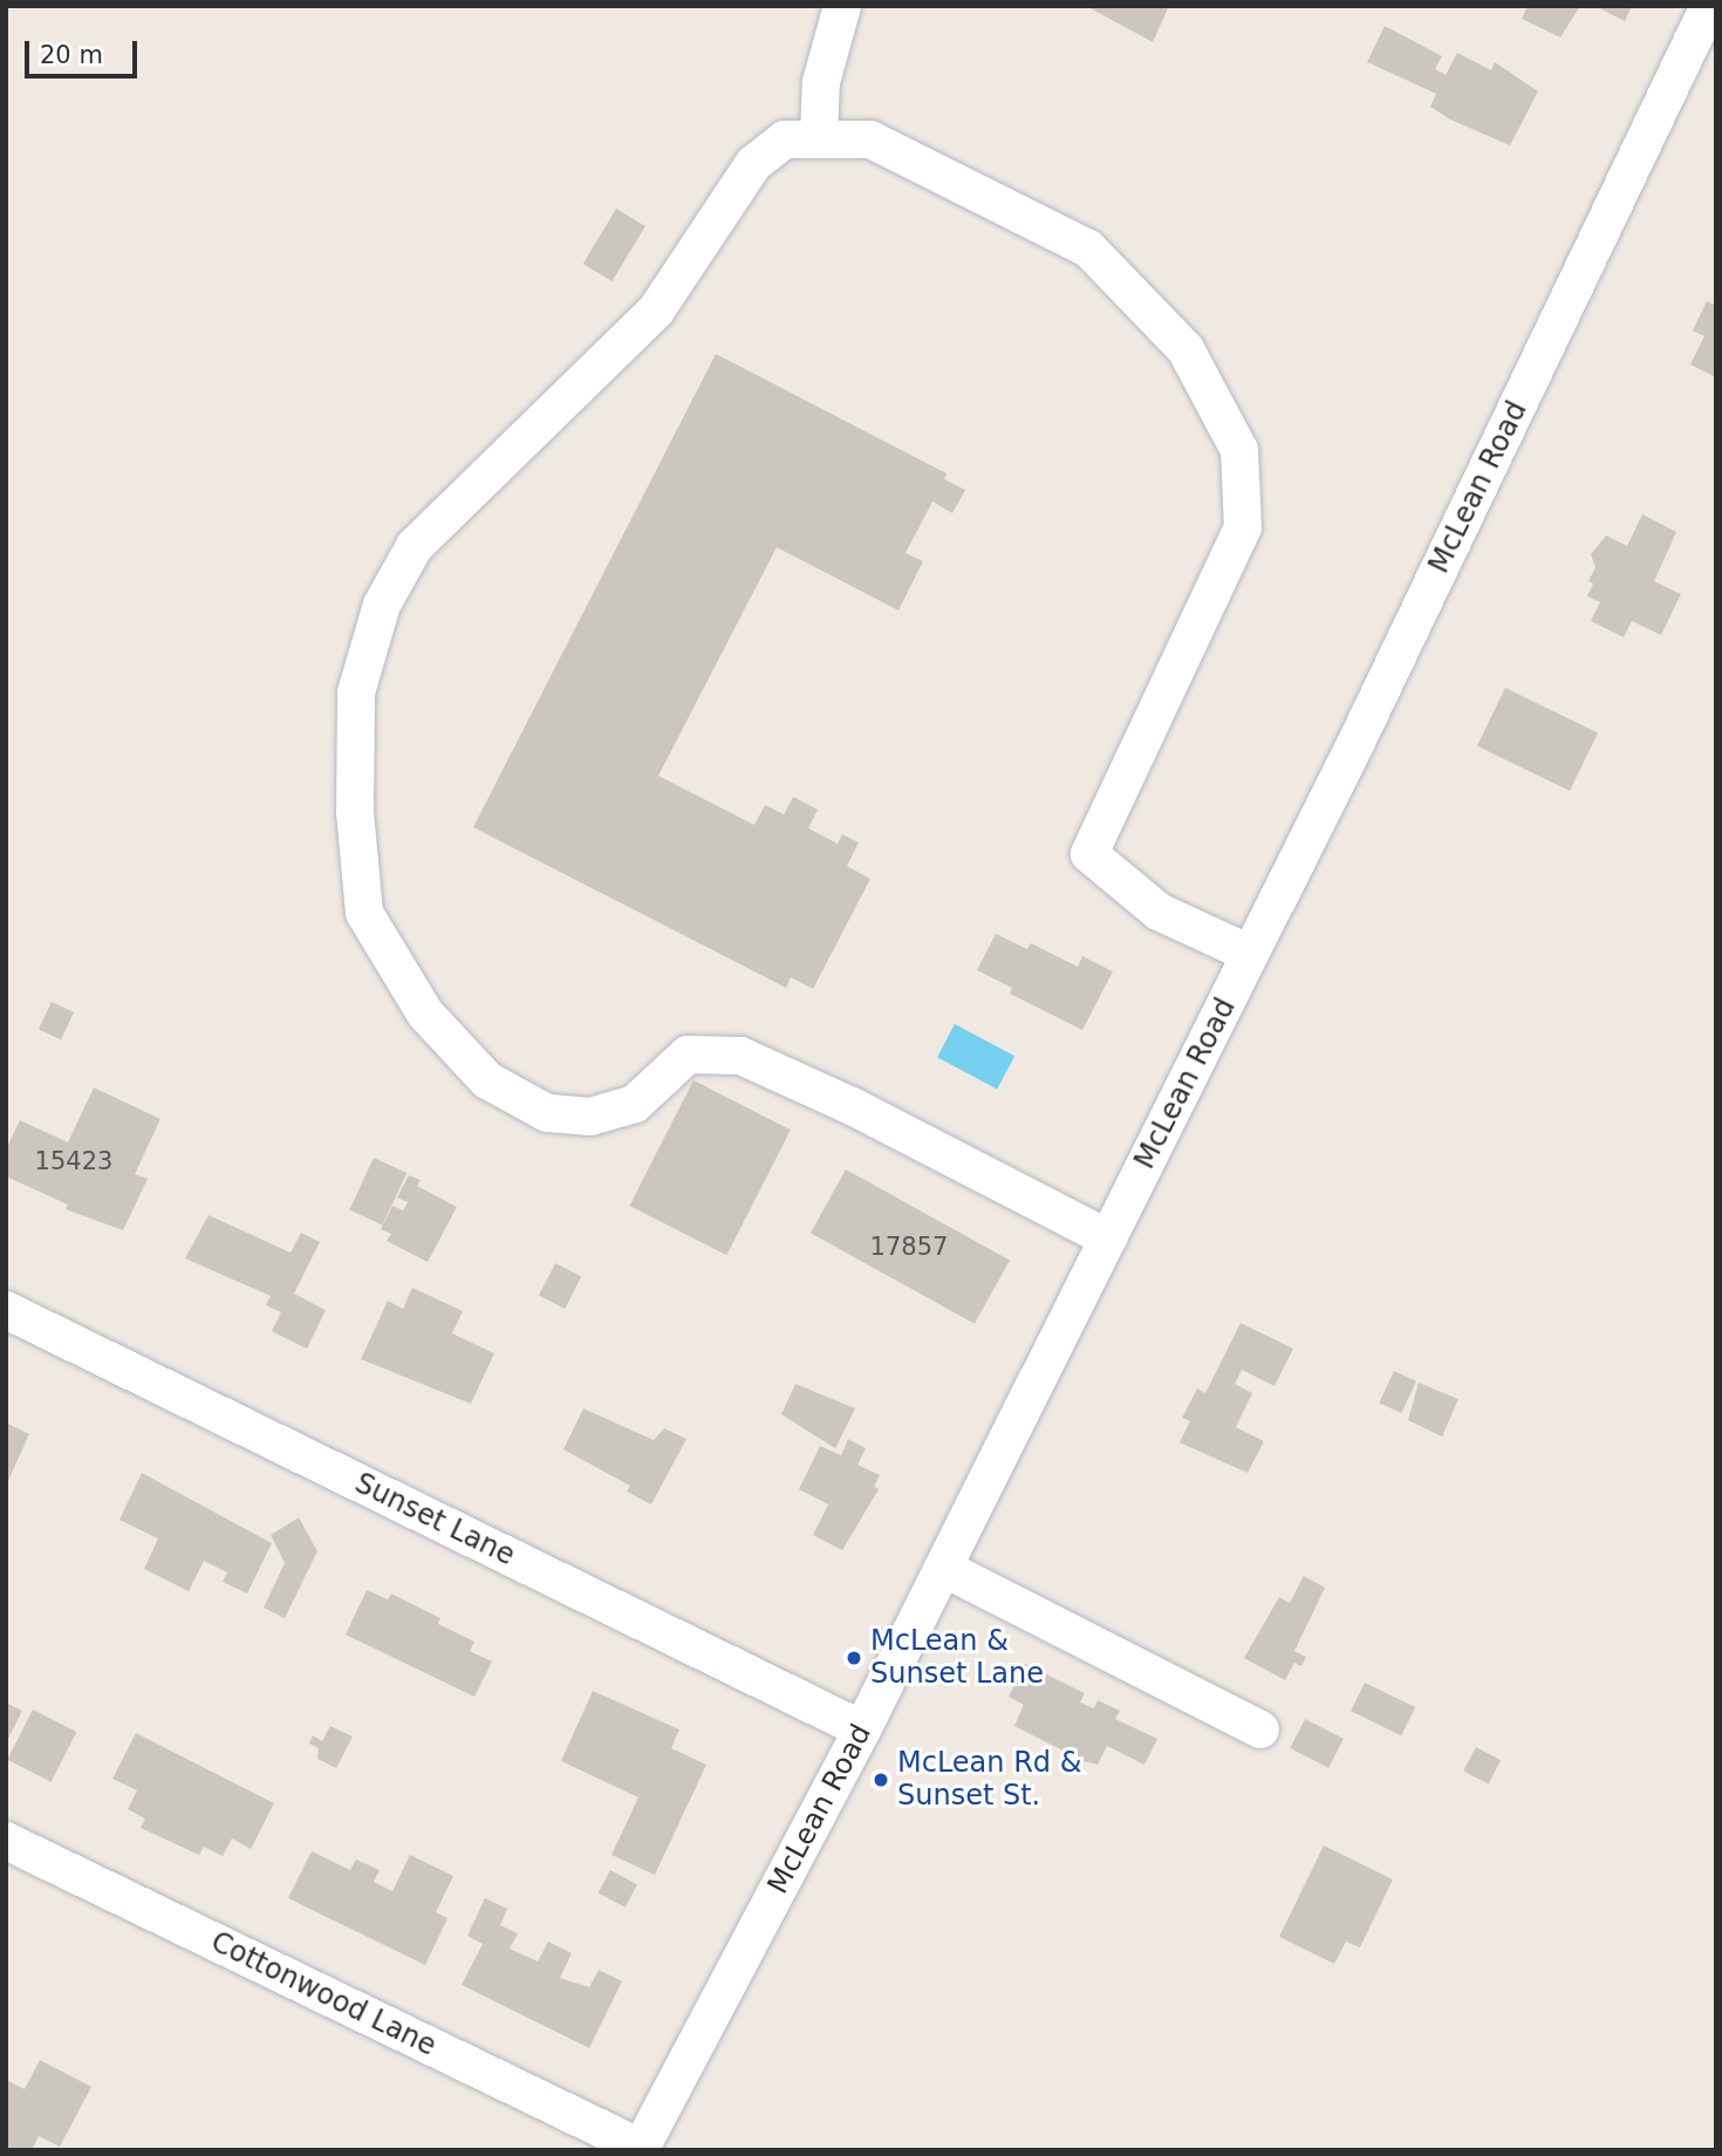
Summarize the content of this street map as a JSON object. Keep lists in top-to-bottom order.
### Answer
{
  "streets": {
    "street": ["McLean Road", "Sunset Lane", "Cottonwood Lane"]
  },
  "crossings": [
    ["McLean Road", "Sunset Lane"],
    ["McLean Road", "Cottonwood Lane"]
  ],
  "places": ["McLean & Sunset Lane", "McLean Rd & Sunset St."],
  "house_numbers": ["15423", "17857"],
  "scale_bar": "20 m"
}
